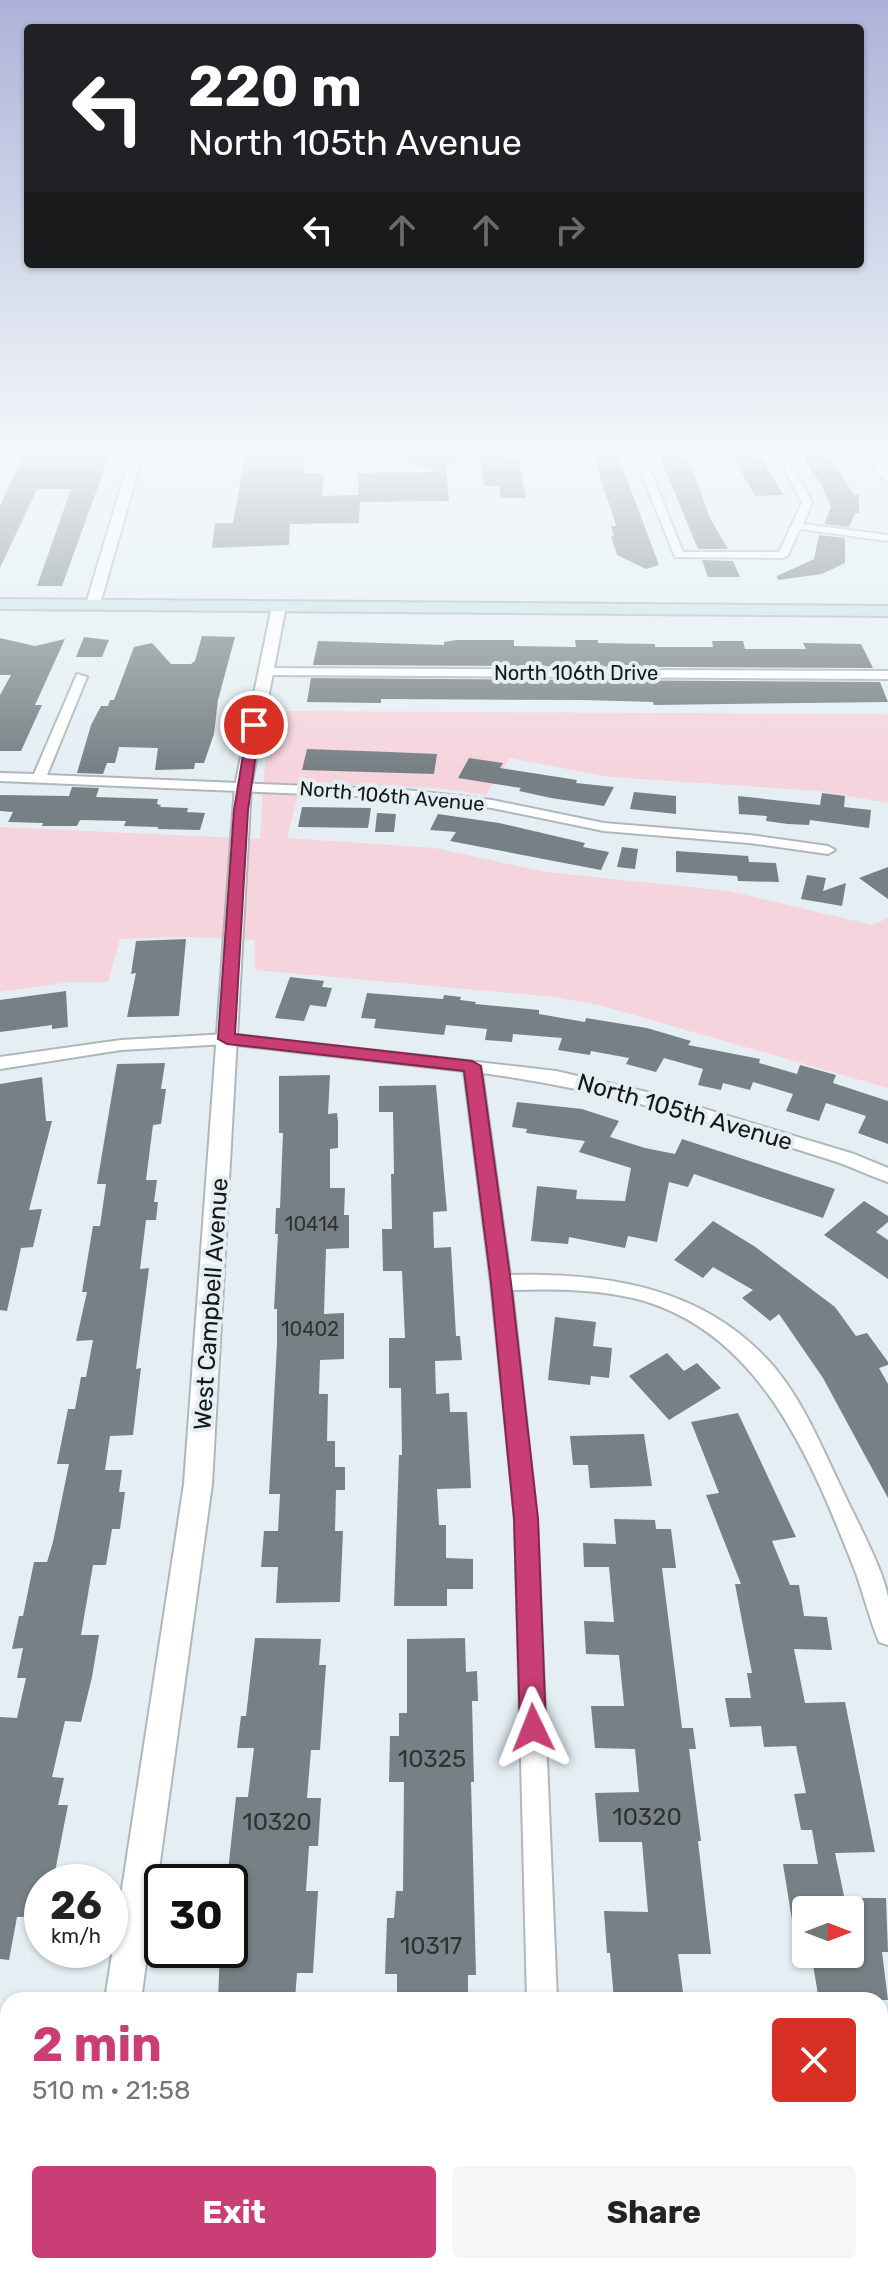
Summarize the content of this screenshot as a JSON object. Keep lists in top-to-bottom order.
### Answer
{
  "streets": {
    "street": [
      "North 106th Drive",
      "North 106th Avenue",
      "North 105th Avenue",
      "West Campbell Avenue"
    ]
  },
  "crossings": [
    ["North 106th Drive", "West Campbell Avenue"],
    ["North 106th Avenue", "West Campbell Avenue"],
    ["North 105th Avenue", "West Campbell Avenue"]
  ],
  "house_numbers": [
    "10414",
    "10402",
    "10325",
    "10320",
    "10320",
    "10317"
  ],
  "north": "right",
  "page": {
    "turn": ["220 m", "North 105th Avenue"],
    "speed": "26 km/h",
    "limit": "30",
    "heading": ["2 min", "510 m · 21:58"],
    "buttons": ["Exit", "Share"]
  }
}
